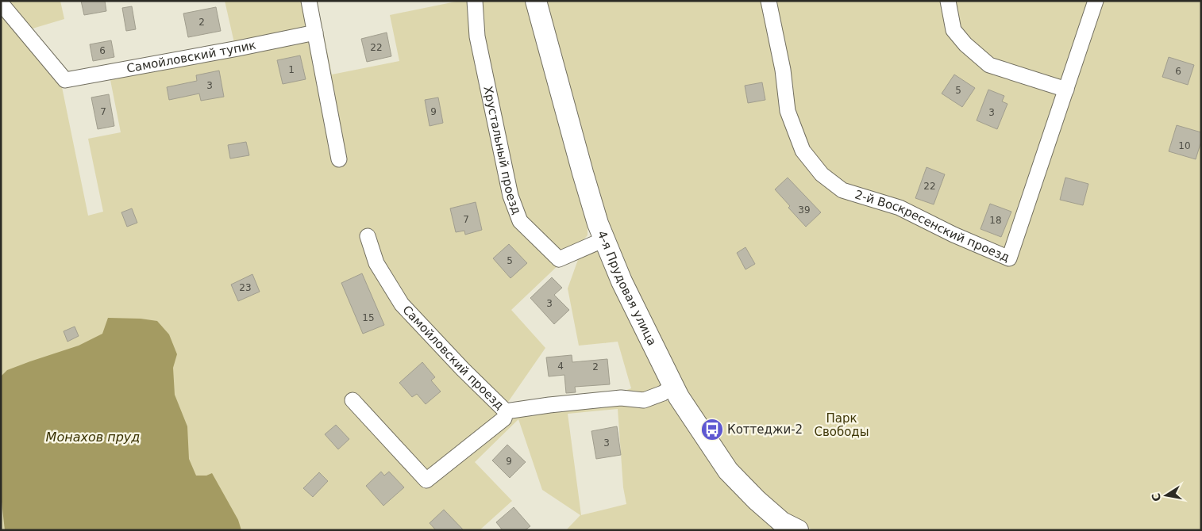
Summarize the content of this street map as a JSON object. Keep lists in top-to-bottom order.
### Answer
{
  "streets": {
    "main road": ["4-я Прудовая улица"],
    "street": [
      "Самойловский тупик",
      "Хрустальный проезд",
      "2-й Воскресенский проезд",
      "Самойловский проезд"
    ]
  },
  "crossings": [
    ["Хрустальный проезд", "4-я Прудовая улица"],
    ["4-я Прудовая улица", "Самойловский проезд"]
  ],
  "water": ["Монахов пруд"],
  "parks": ["Парк Свободы"],
  "places": {
    "bus stop": ["Коттеджи-2"]
  },
  "house_numbers": [
    "2",
    "22",
    "6",
    "1",
    "6",
    "3",
    "5",
    "7",
    "9",
    "3",
    "10",
    "22",
    "39",
    "7",
    "18",
    "5",
    "23",
    "3",
    "15",
    "4",
    "2",
    "3",
    "9"
  ],
  "north": "left"
}
